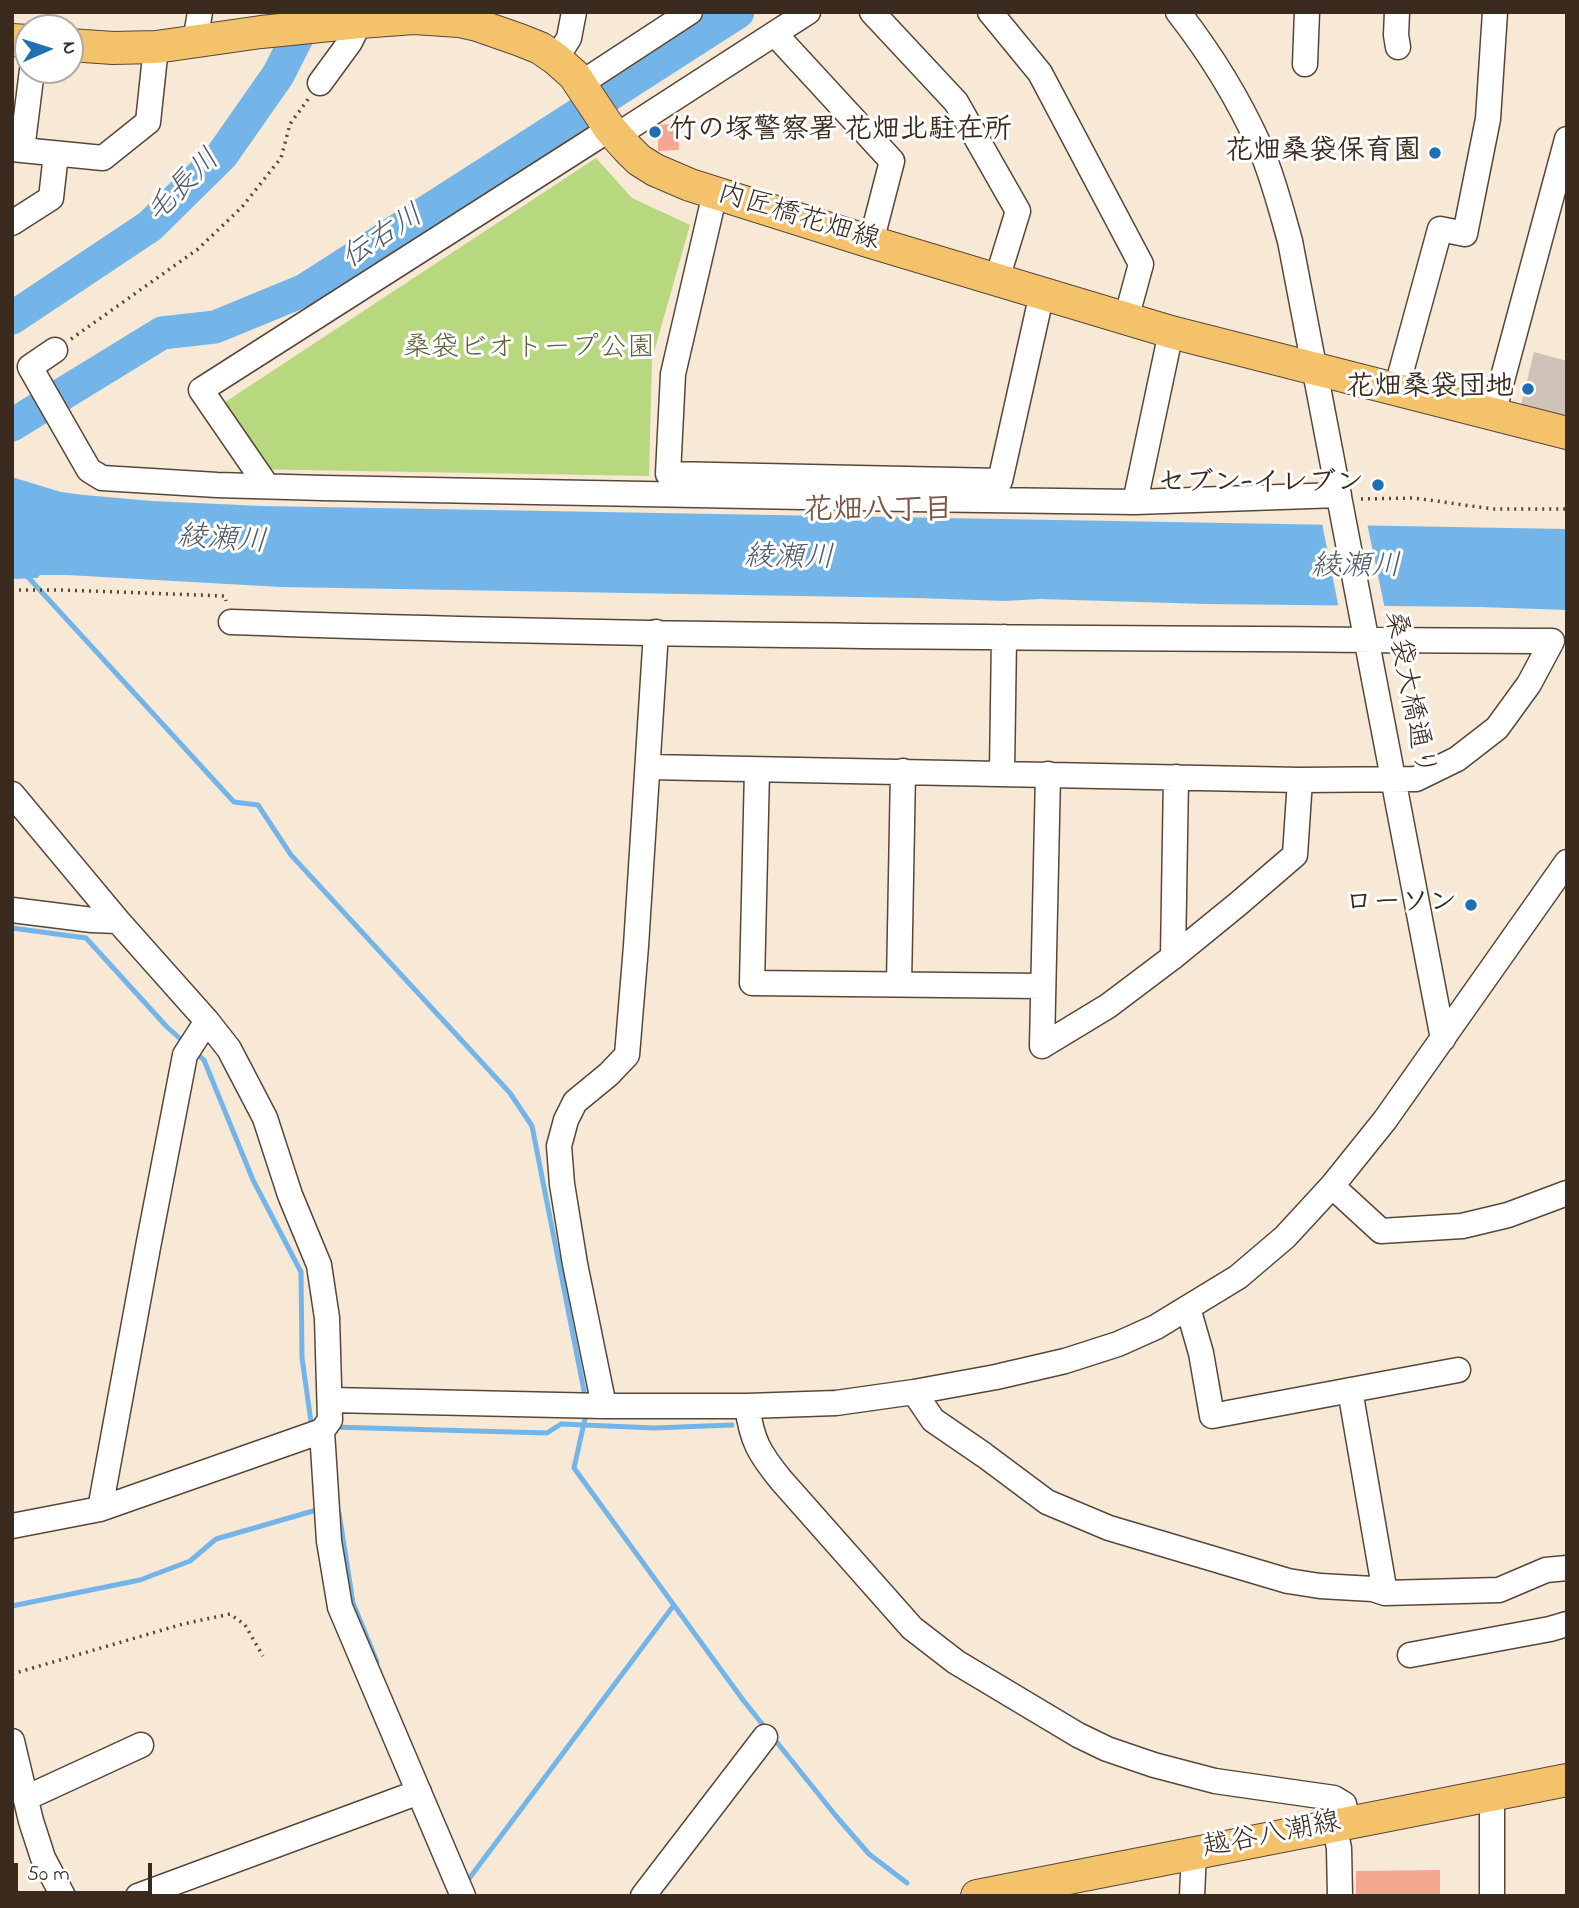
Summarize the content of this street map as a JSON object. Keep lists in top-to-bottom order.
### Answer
{
  "streets": {
    "main road": ["内匠橋花畑線", "越谷八潮線"],
    "street": ["桑袋大橋通り"]
  },
  "crossings": [
    ["内匠橋花畑線", "桑袋大橋通り"]
  ],
  "districts": ["花畑八丁目"],
  "water": ["毛長川", "伝右川", "綾瀬川"],
  "parks": ["桑袋ビオトープ公園"],
  "places": [
    "竹の塚警察署 花畑北駐在所",
    "花畑桑袋保育園",
    "花畑桑袋団地",
    "セブン-イレブン",
    "ローソン"
  ],
  "scale_bar": "50 m",
  "north": "right"
}
